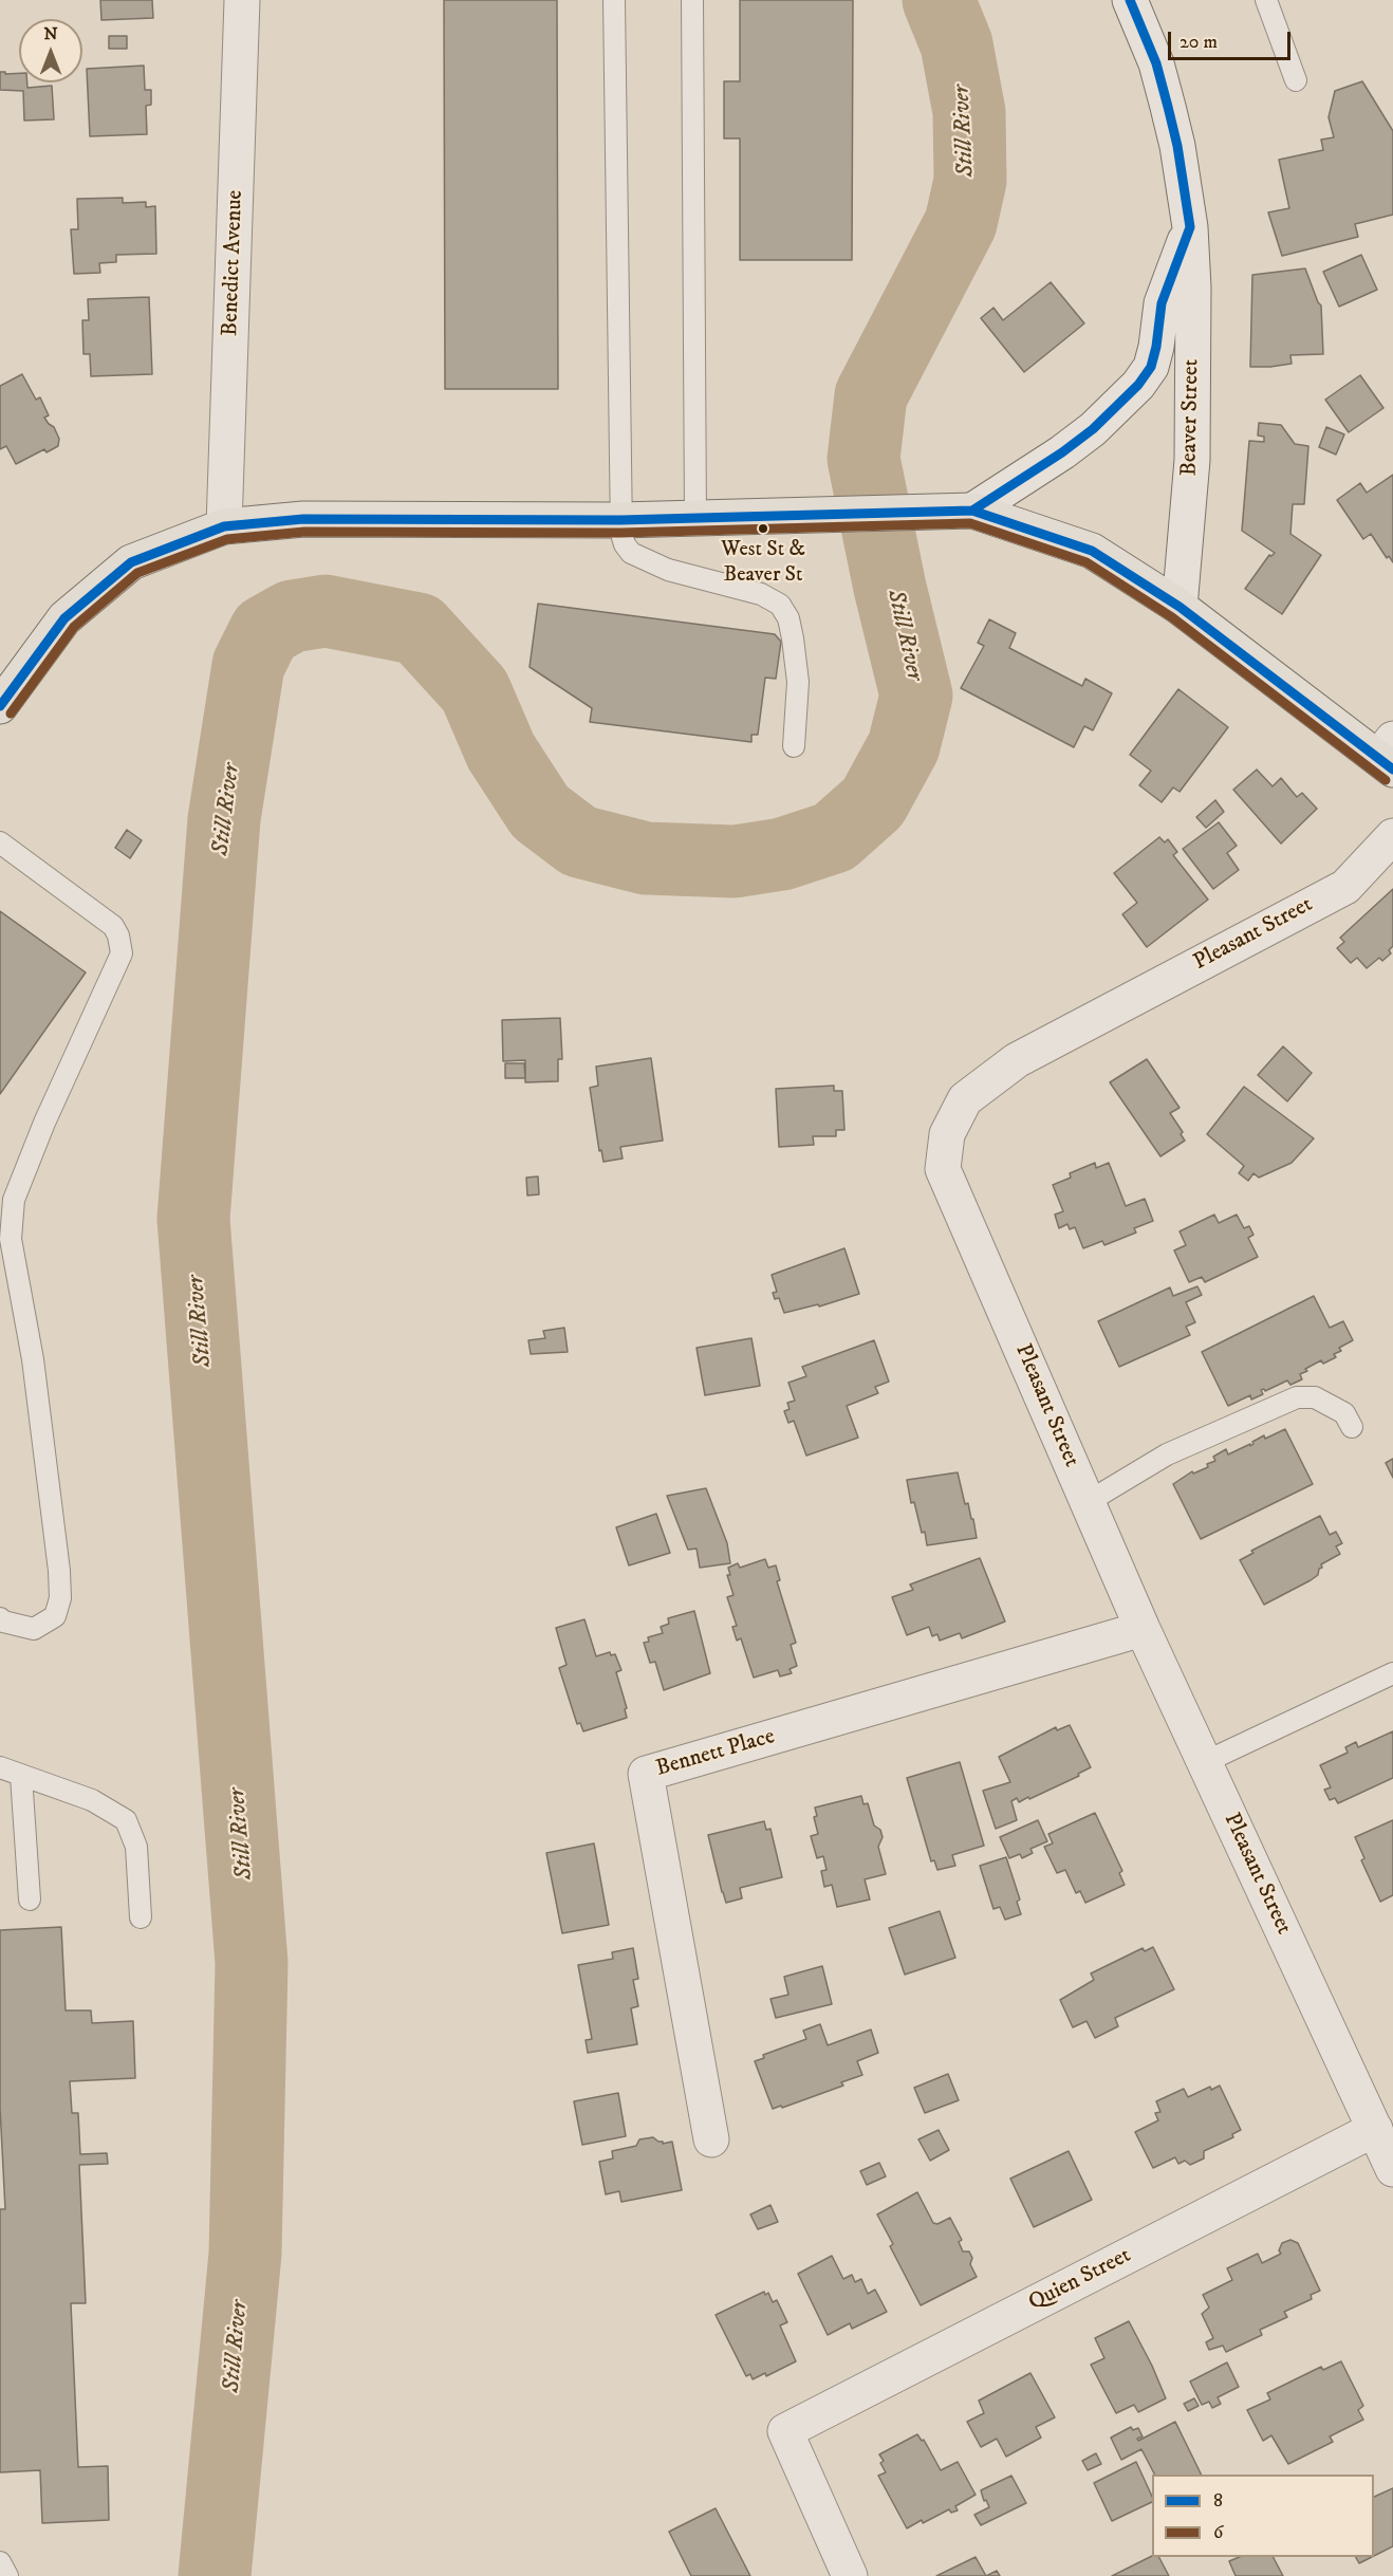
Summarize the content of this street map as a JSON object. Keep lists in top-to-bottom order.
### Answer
{
  "streets": {
    "street": [
      "Benedict Avenue",
      "Beaver Street",
      "Pleasant Street",
      "Bennett Place",
      "Quien Street"
    ]
  },
  "crossings": [
    ["Pleasant Street", "Bennett Place"],
    ["Pleasant Street", "Quien Street"]
  ],
  "water": ["Still River"],
  "places": ["West St & Beaver St"],
  "lines": ["transit line 8", "transit line 6"],
  "legend": ["8", "6"],
  "scale_bar": "20 m",
  "north": "top"
}
